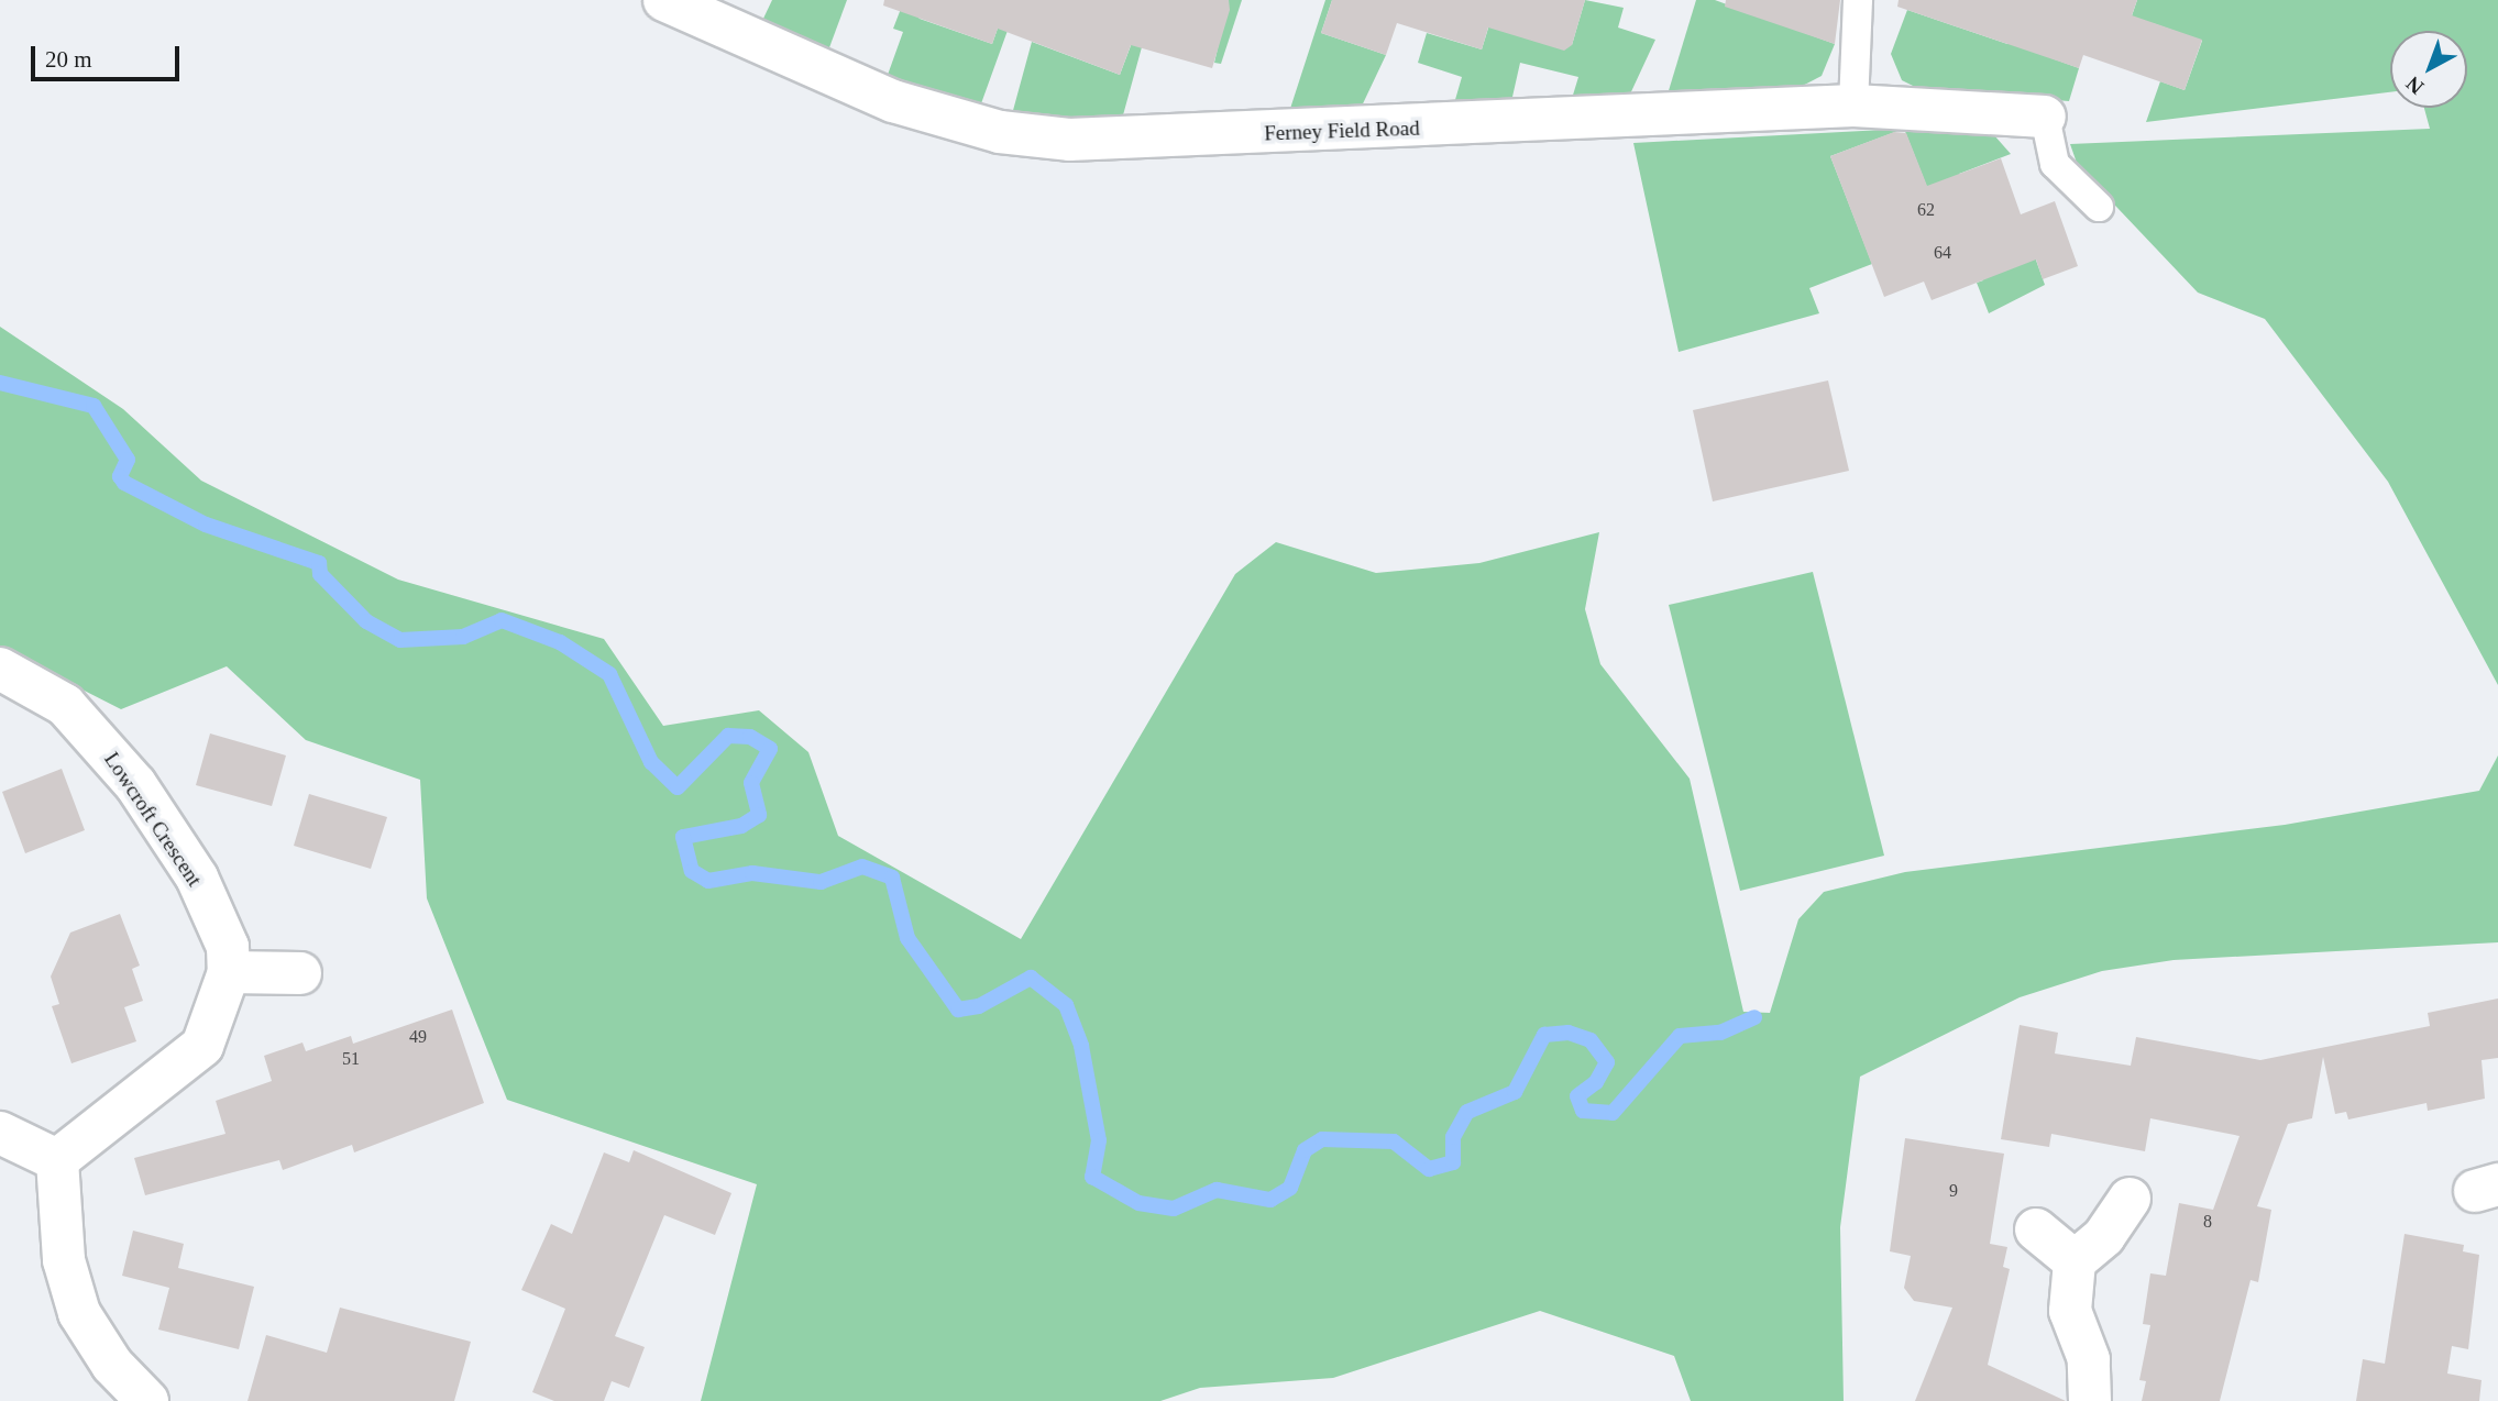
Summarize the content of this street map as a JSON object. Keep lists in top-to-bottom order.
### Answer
{
  "streets": {
    "street": ["Ferney Field Road", "Lowcroft Crescent"]
  },
  "house_numbers": [
    "62",
    "64",
    "49",
    "51",
    "9",
    "8"
  ],
  "scale_bar": "20 m",
  "north": "bottom left"
}
